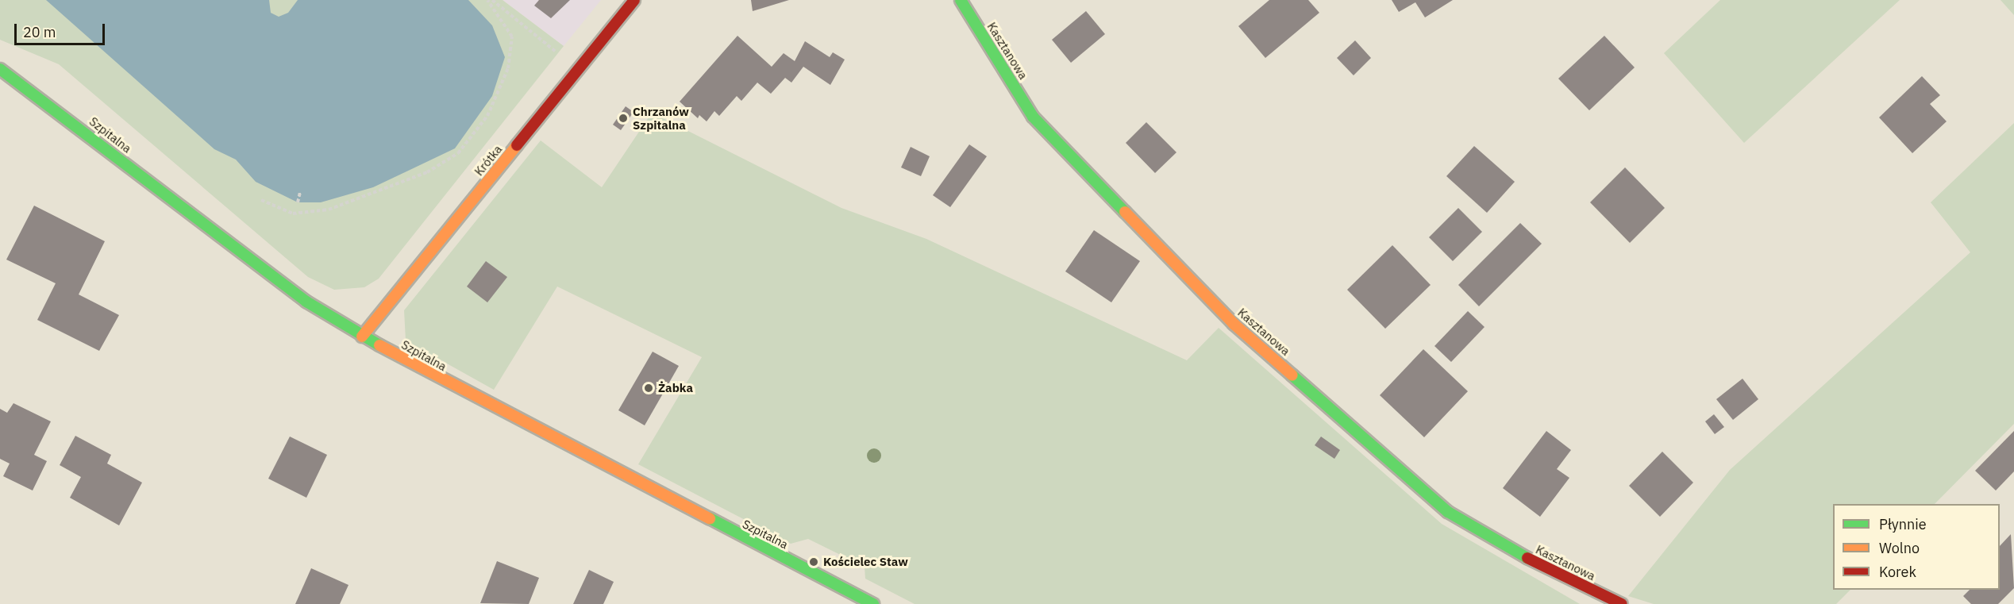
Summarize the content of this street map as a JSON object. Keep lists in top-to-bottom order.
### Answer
{
  "streets": {
    "street": ["Kasztanowa", "Szpitalna", "Krótka"]
  },
  "crossings": [
    ["Szpitalna", "Krótka"]
  ],
  "places": ["Chrzanów Szpitalna", "Żabka", "Kościelec Staw"],
  "legend": ["Płynnie", "Wolno", "Korek"],
  "scale_bar": "20 m"
}
